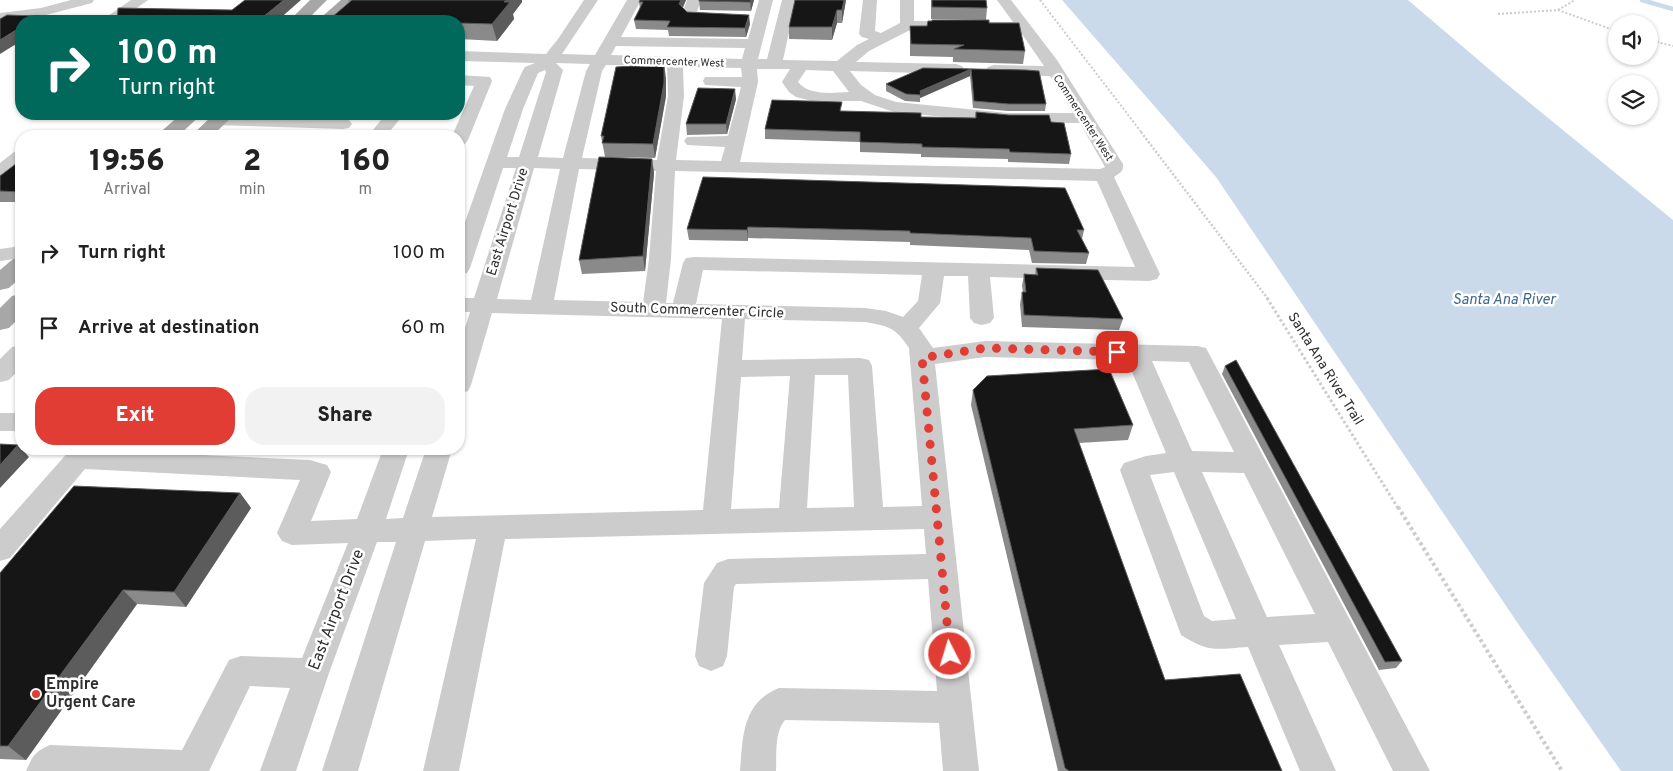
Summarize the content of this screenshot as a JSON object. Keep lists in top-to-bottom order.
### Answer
{
  "streets": {
    "street": ["Commercenter West", "East Airport Drive", "South Commercenter Circle"],
    "path": ["Santa Ana River Trail"]
  },
  "crossings": [
    ["Commercenter West", "East Airport Drive"],
    ["East Airport Drive", "South Commercenter Circle"]
  ],
  "water": ["Santa Ana River"],
  "places": ["Empire Urgent Care"],
  "page": {
    "turn": ["100 m", "Turn right"],
    "eta": [
      "19:56",
      "Arrival",
      "2",
      "min",
      "160",
      "m"
    ],
    "list": [
      {
        "name": "Turn right",
        "value": "100 m"
      },
      {
        "name": "Arrive at destination",
        "value": "60 m"
      }
    ],
    "buttons": ["Exit", "Share"]
  }
}
